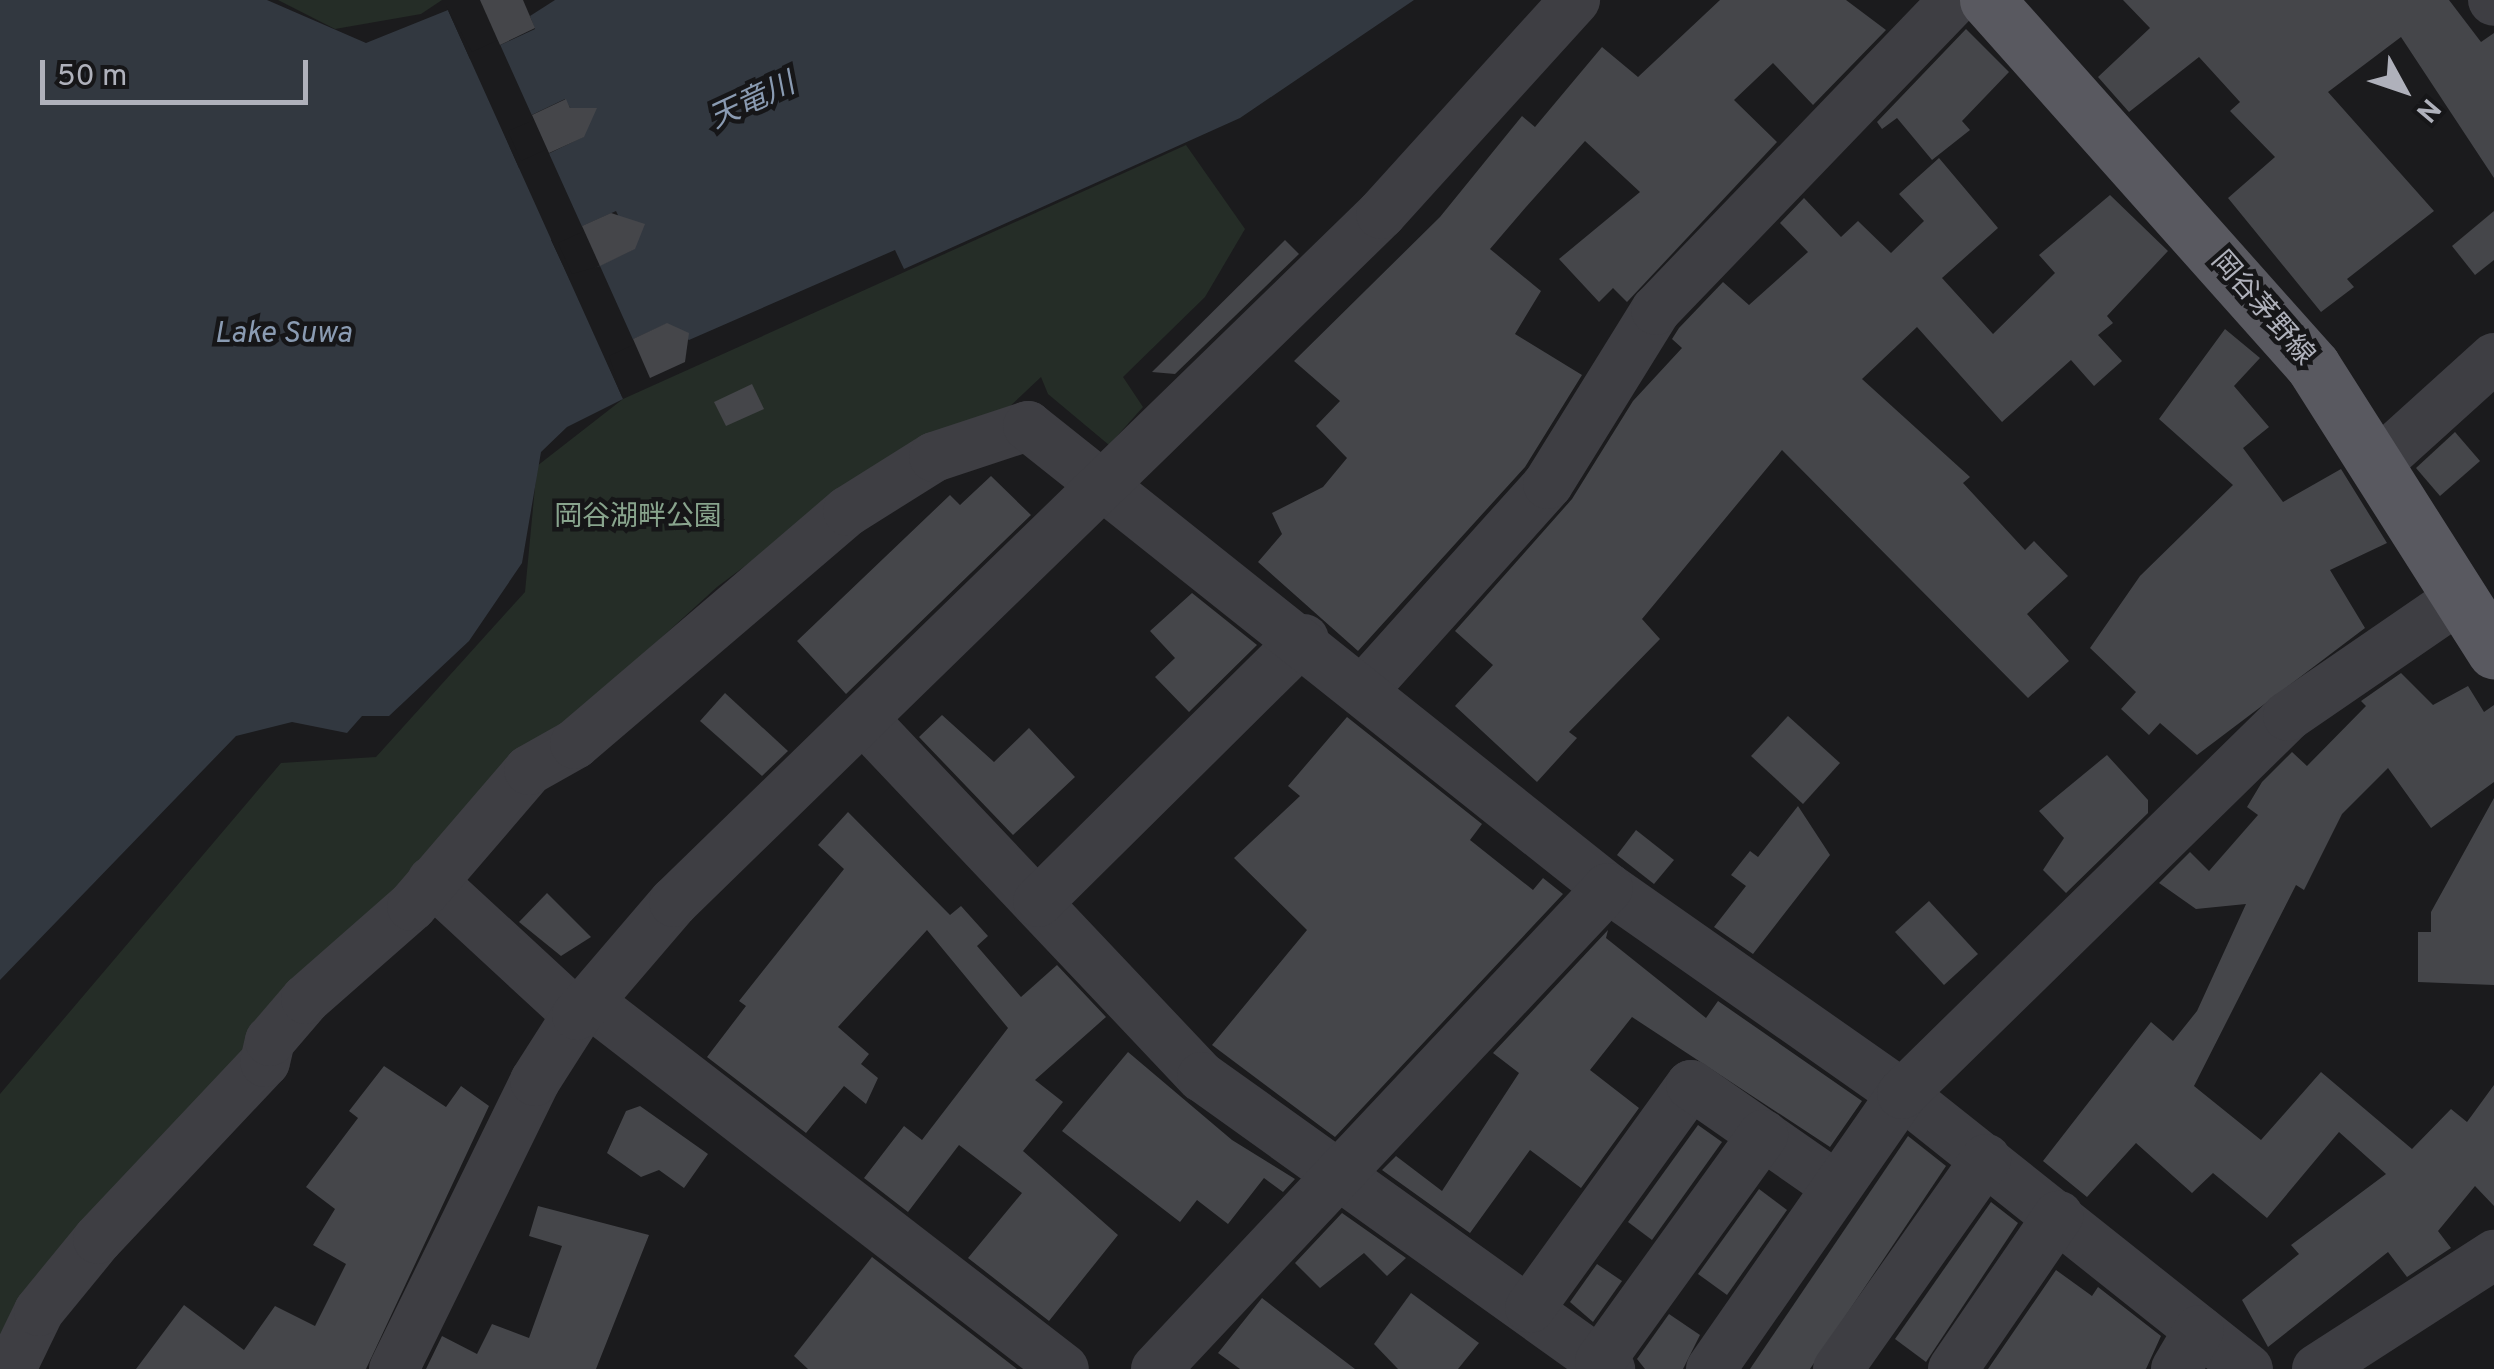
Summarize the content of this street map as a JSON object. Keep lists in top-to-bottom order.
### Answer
{
  "streets": {
    "main road": ["岡谷茅野線"]
  },
  "water": ["天竜川", "Lake Suwa"],
  "parks": ["岡谷湖畔公園"],
  "scale_bar": "50 m",
  "north": "bottom right"
}
